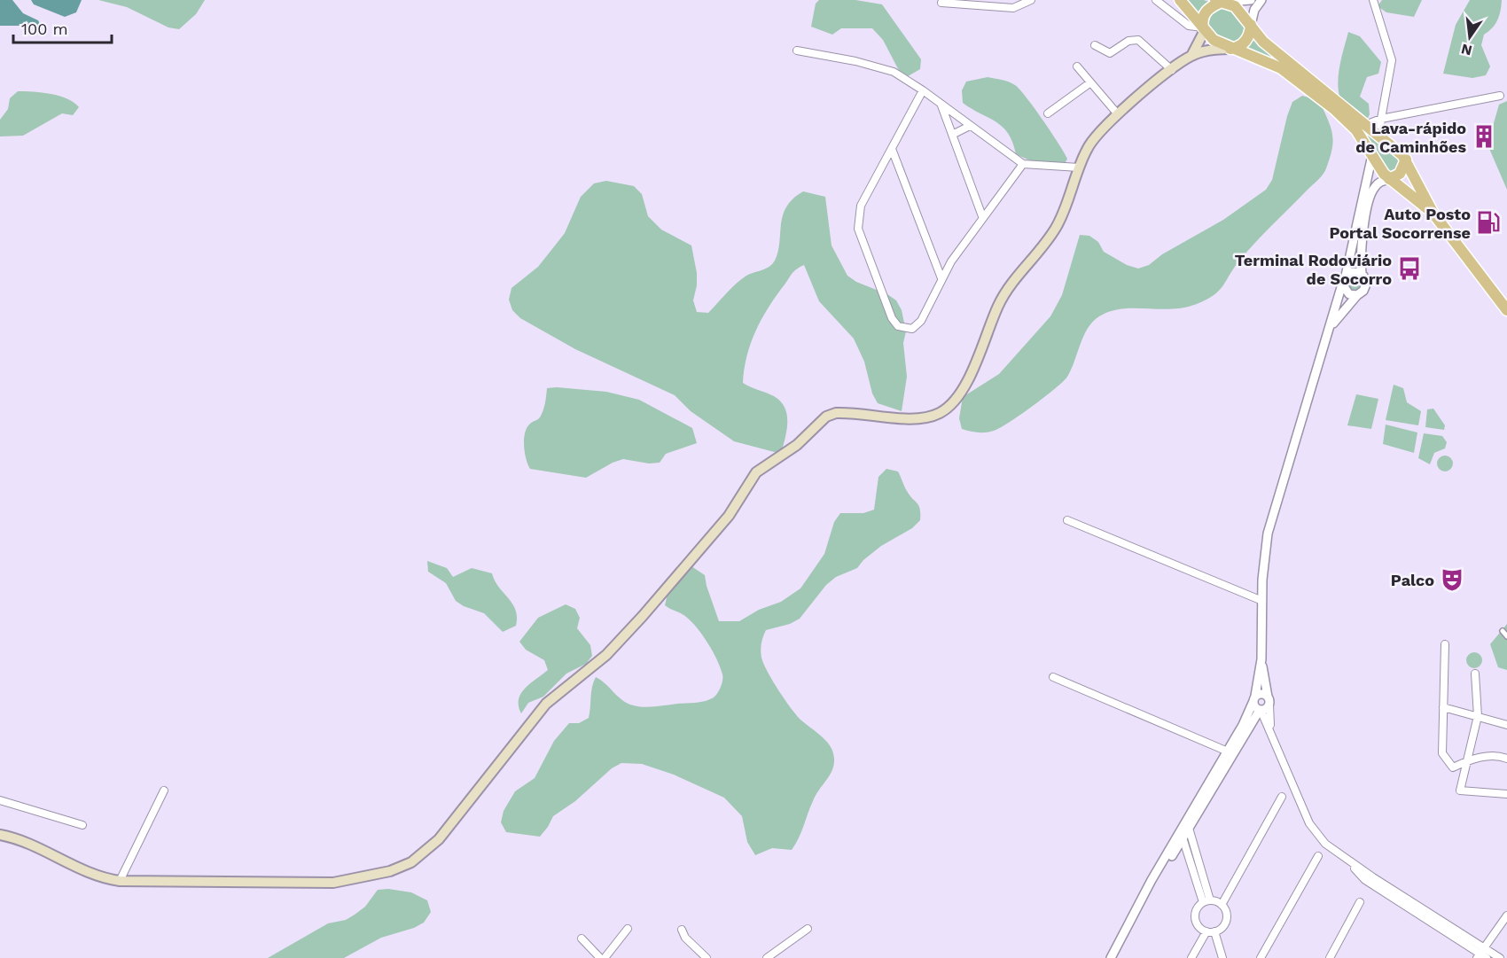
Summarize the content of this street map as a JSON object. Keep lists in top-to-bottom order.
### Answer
{
  "places": {
    "building": ["Lava-rápido de Caminhões"],
    "fuel station": ["Auto Posto Portal Socorrense"],
    "bus stop": ["Terminal Rodoviário de Socorro"],
    "theatre": ["Palco"]
  },
  "scale_bar": "100 m",
  "north": "bottom"
}
